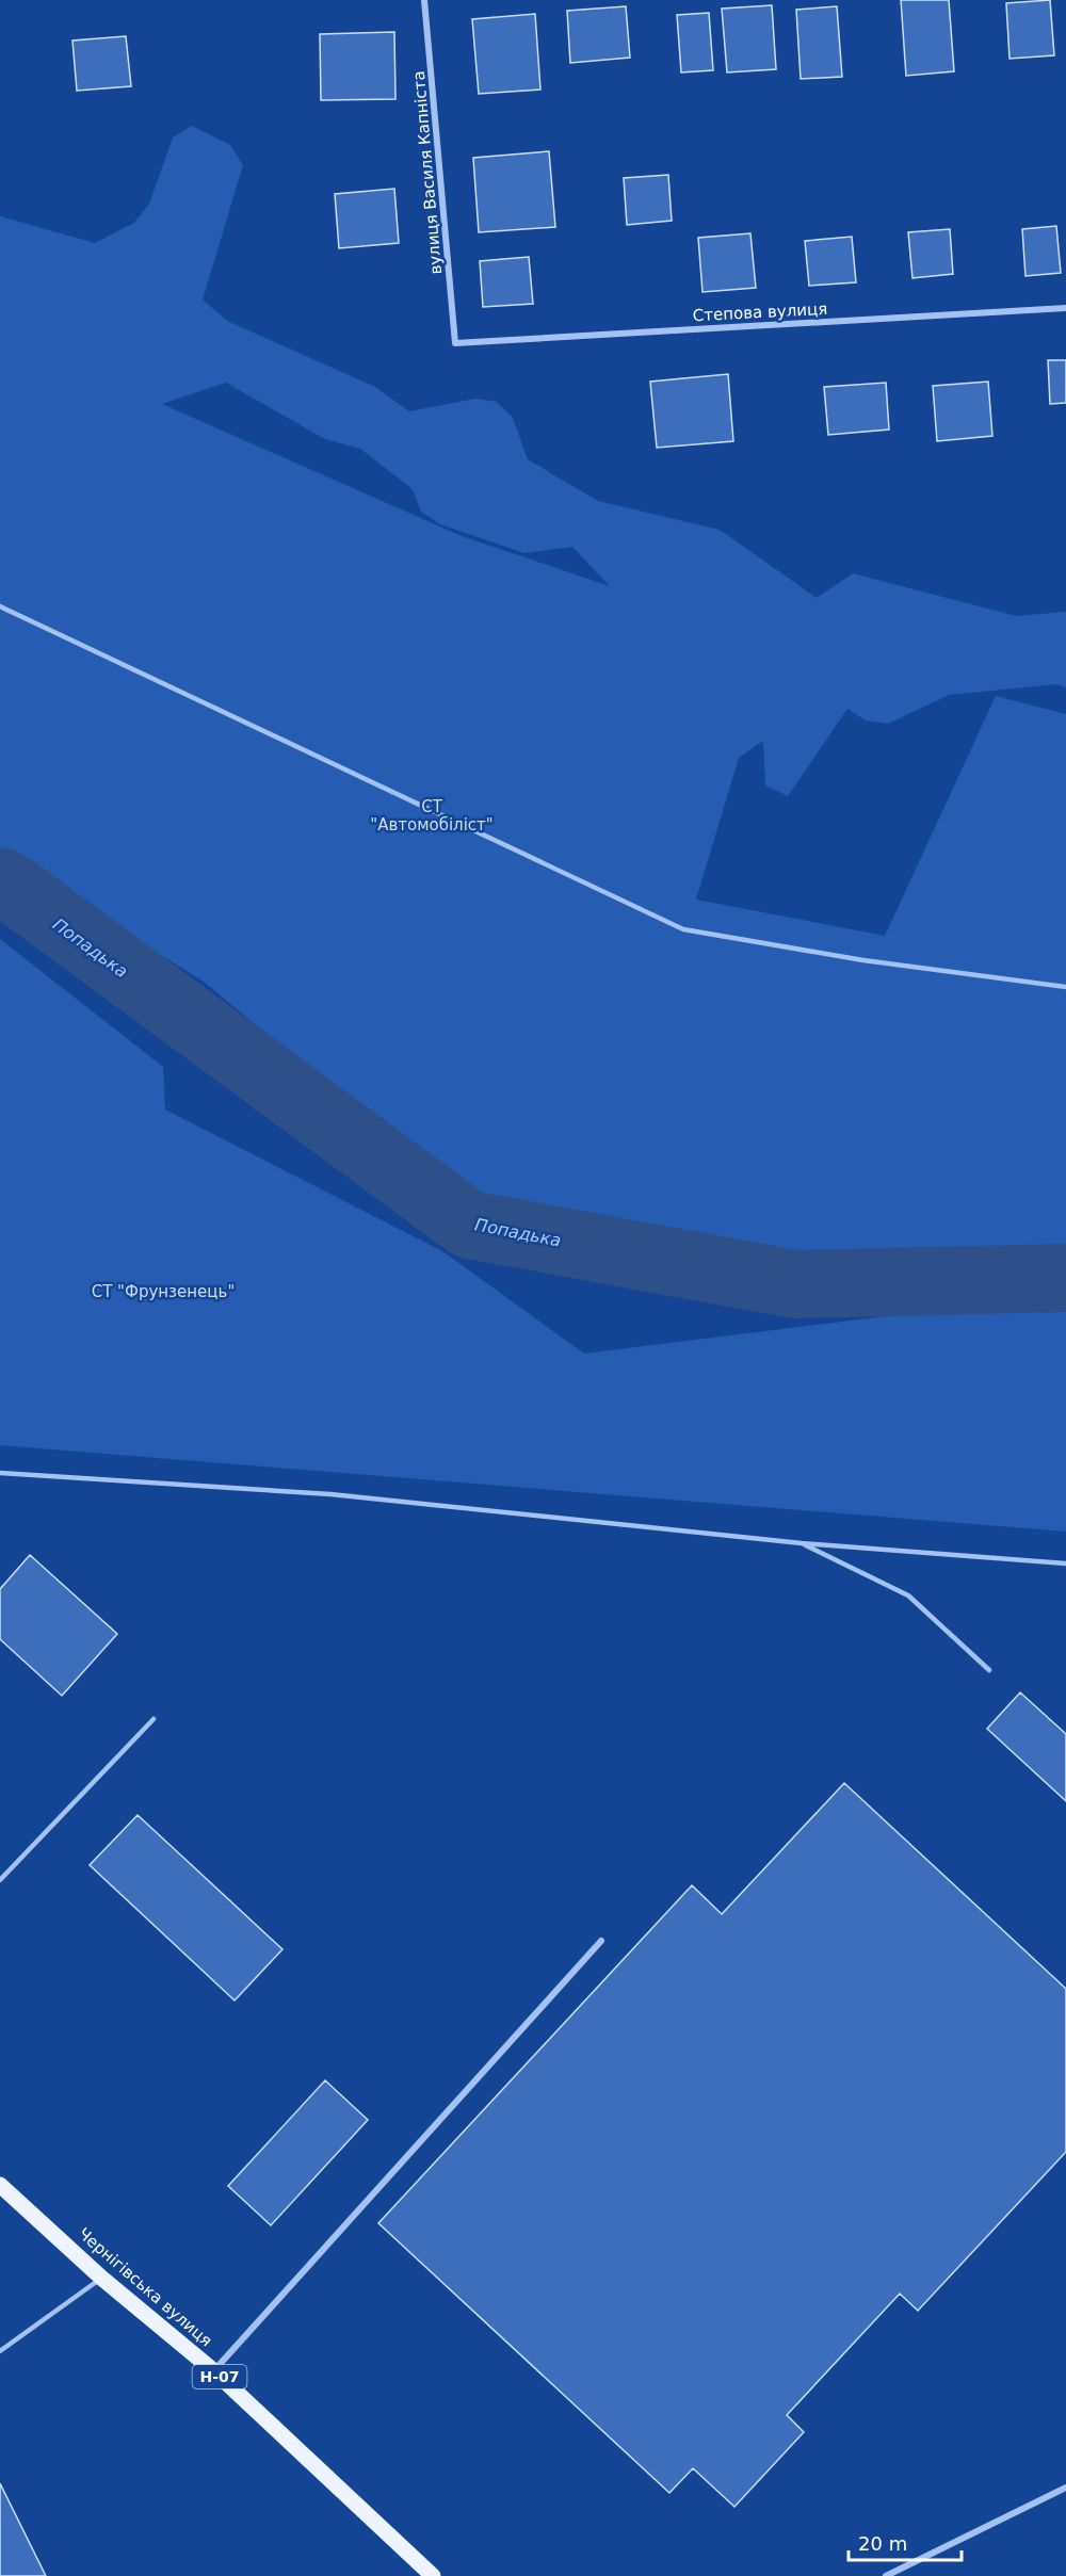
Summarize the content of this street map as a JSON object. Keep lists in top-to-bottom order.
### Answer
{
  "streets": {
    "main road": ["Чернігівська вулиця", "Н-07"],
    "street": ["вулиця Василя Капніста", "Степова вулиця"]
  },
  "crossings": [
    ["вулиця Василя Капніста", "Степова вулиця"]
  ],
  "water": ["Попадька"],
  "parks": ["СТ \"Автомобіліст\"", "СТ \"Фрунзенець\""],
  "scale_bar": "20 m"
}
